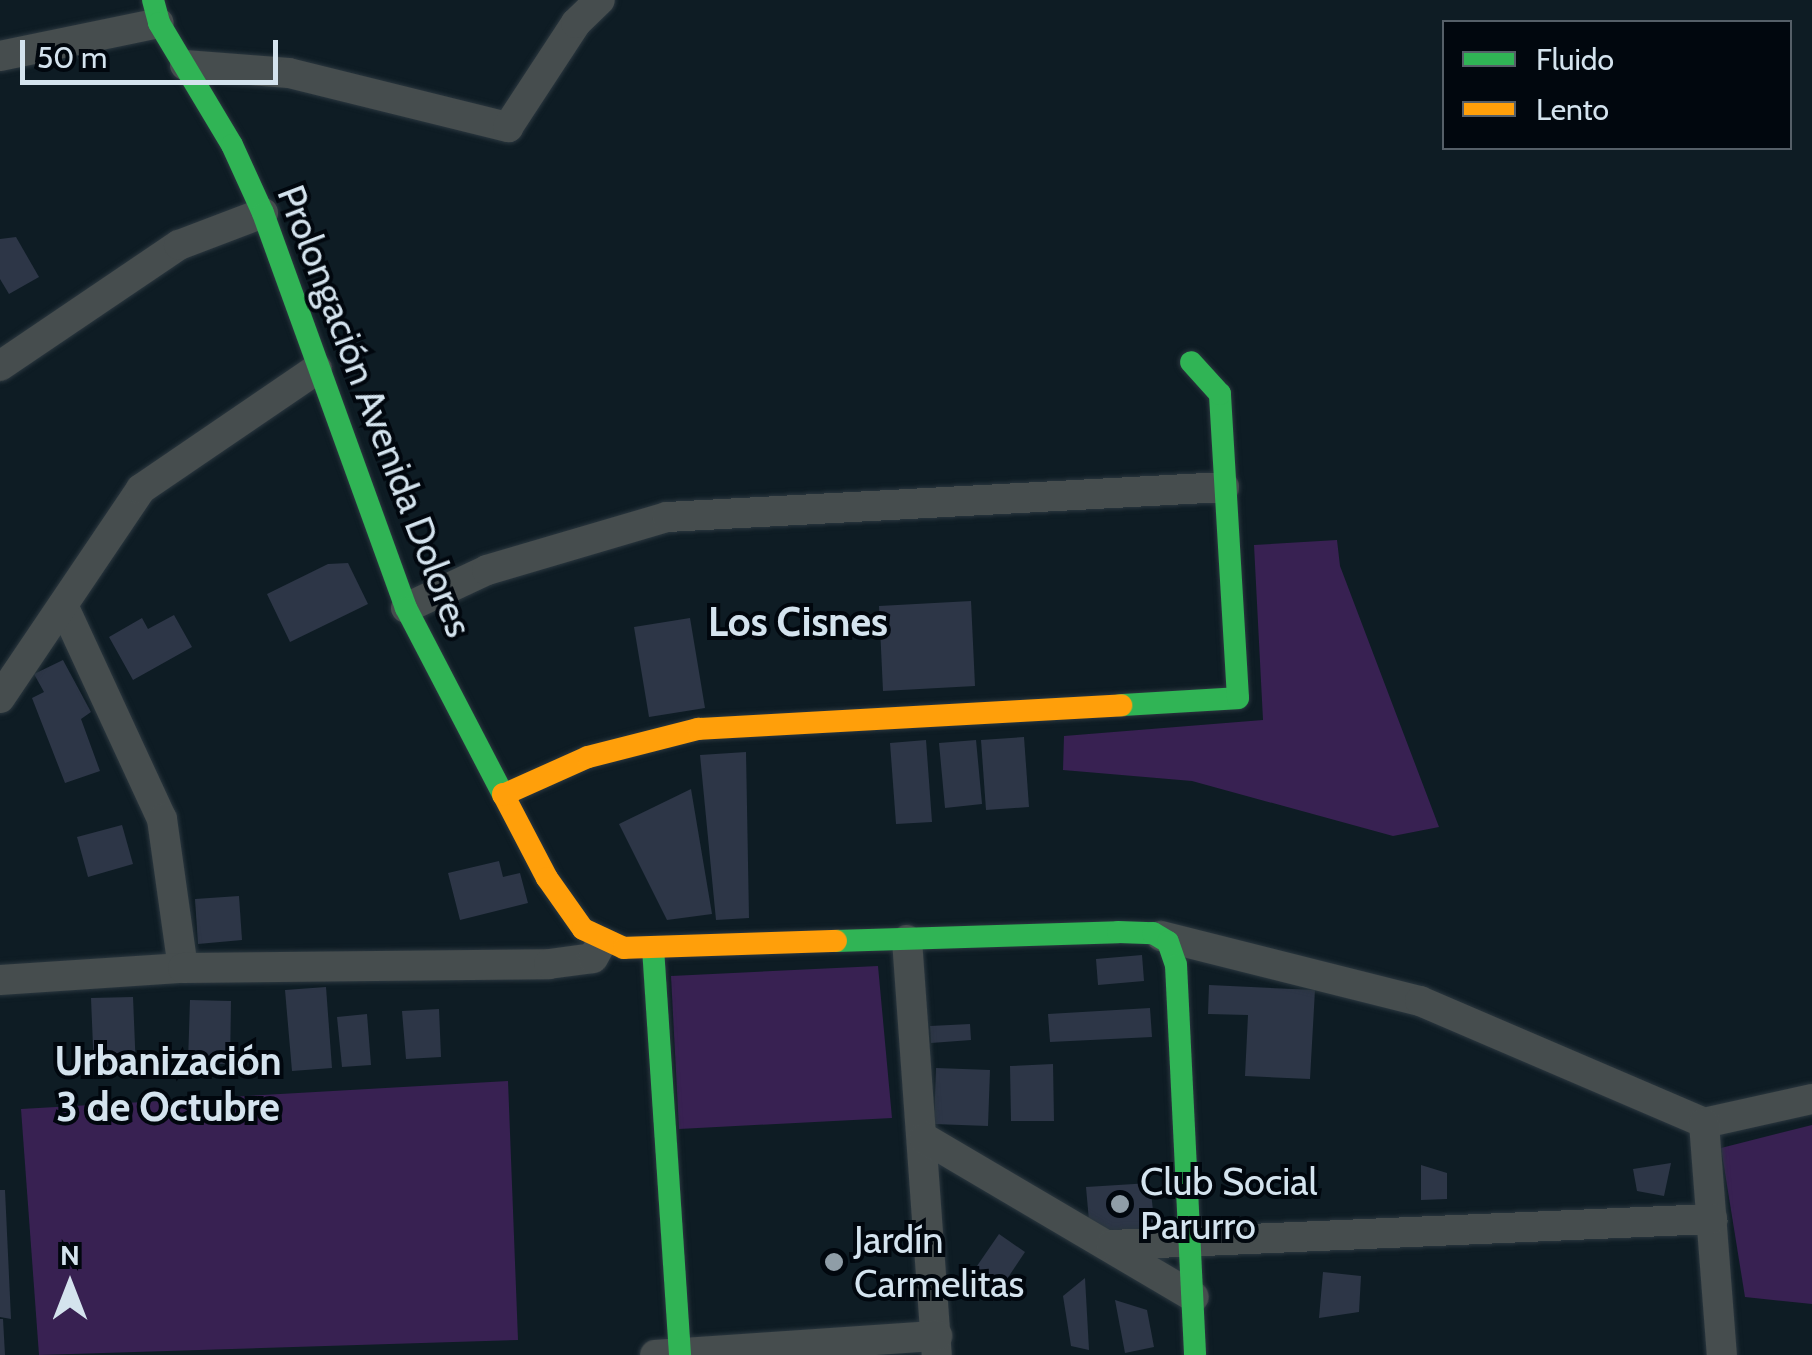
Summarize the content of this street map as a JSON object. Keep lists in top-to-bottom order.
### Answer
{
  "streets": {
    "main road": ["Prolongación Avenida Dolores"]
  },
  "districts": ["Los Cisnes", "Urbanización 3 de Octubre"],
  "places": ["Club Social Parurro", "Jardín Carmelitas"],
  "legend": ["Fluido", "Lento"],
  "scale_bar": "50 m",
  "north": "top"
}
